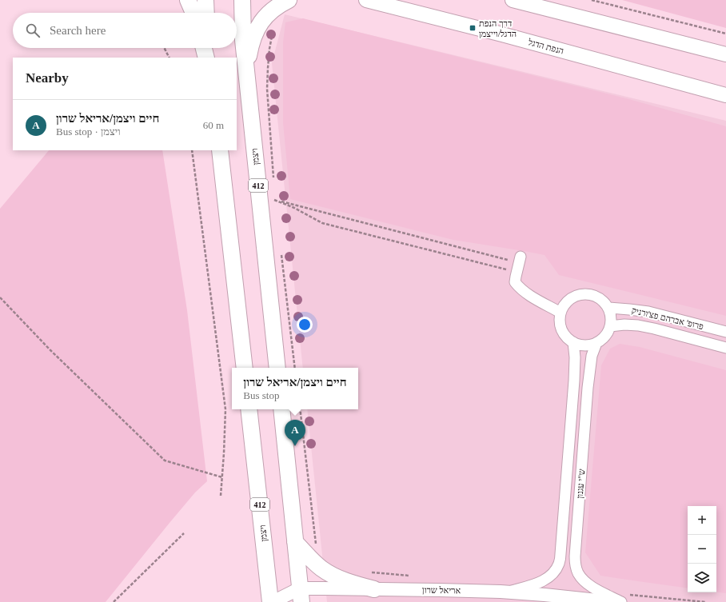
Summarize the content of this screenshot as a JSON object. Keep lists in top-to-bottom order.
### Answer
{
  "streets": {
    "main road": ["הנפת הדגל", "ויצמן", "412"],
    "street": ["פרופ' אברהם פצ'ורניק", "ש\"י עגנון", "אריאל שרון"]
  },
  "crossings": [
    ["פרופ' אברהם פצ'ורניק", "ש\"י עגנון"],
    ["ש\"י עגנון", "אריאל שרון"]
  ],
  "places": {
    "transit": ["דרך הנפת הדגל/וייצמן"]
  },
  "page": {
    "search": "Search here",
    "heading": "Nearby",
    "list": [
      {
        "mark": "A",
        "name": "חיים ויצמן/אריאל שרון",
        "note": "Bus stop · ויצמן",
        "value": "60 m"
      }
    ],
    "popup": ["חיים ויצמן/אריאל שרון", "Bus stop"],
    "pins": "A",
    "map_buttons": ["+", "−"]
  }
}
